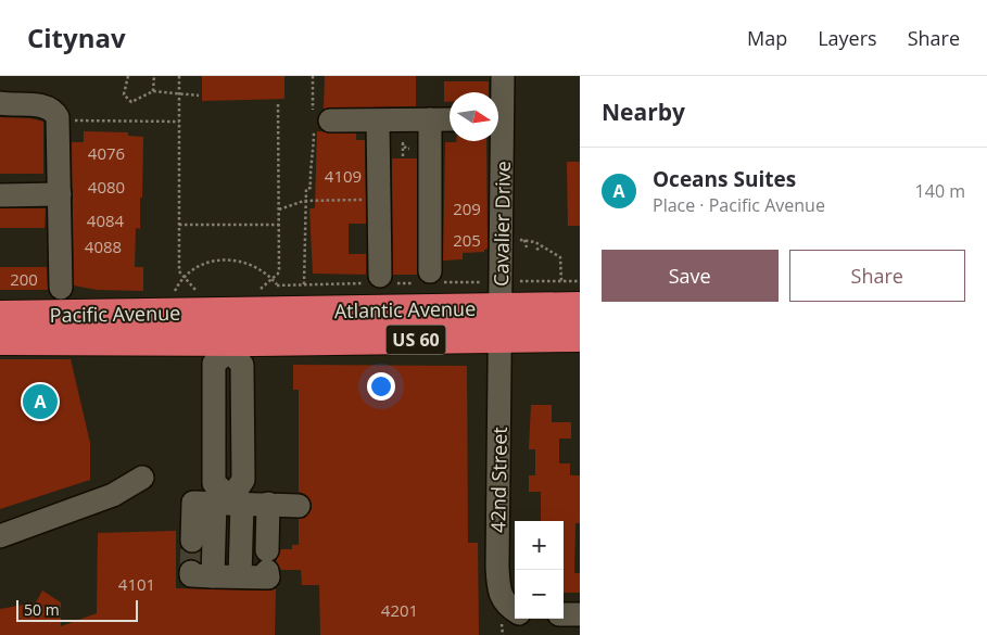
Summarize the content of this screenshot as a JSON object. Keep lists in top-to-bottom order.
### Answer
{
  "streets": {
    "highway": ["Atlantic Avenue", "Pacific Avenue", "US 60"],
    "street": ["Cavalier Drive", "42nd Street"]
  },
  "crossings": [
    ["Cavalier Drive", "Atlantic Avenue"],
    ["Cavalier Drive", "42nd Street"],
    ["Atlantic Avenue", "Pacific Avenue"],
    ["Atlantic Avenue", "42nd Street"]
  ],
  "house_numbers": [
    "4076",
    "4109",
    "4080",
    "209",
    "4084",
    "205",
    "4088",
    "200",
    "4101",
    "4201"
  ],
  "scale_bar": "50 m",
  "north": "right",
  "page": {
    "header": "Citynav",
    "nav": ["Map", "Layers", "Share"],
    "heading": "Nearby",
    "list": [
      {
        "mark": "A",
        "name": "Oceans Suites",
        "note": "Place · Pacific Avenue",
        "value": "140 m"
      }
    ],
    "buttons": ["Save", "Share"],
    "pins": "A",
    "map_buttons": ["+", "−"],
    "scale": "50 m"
  }
}
